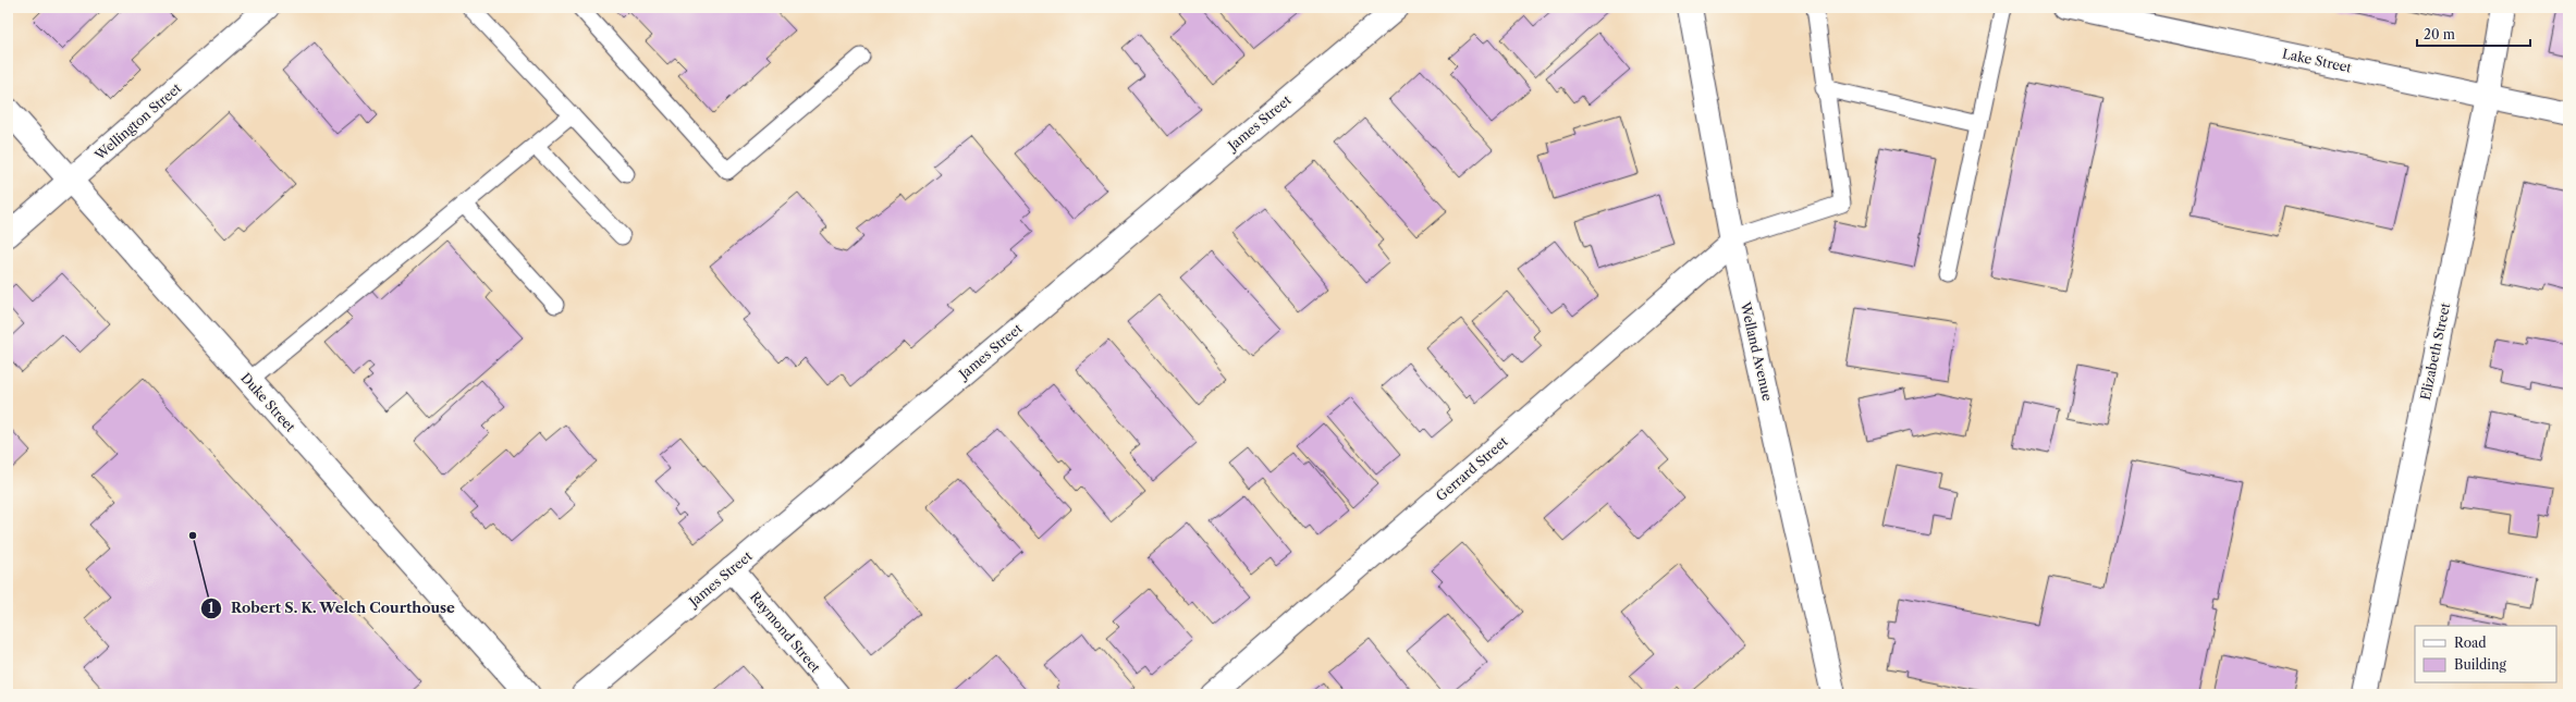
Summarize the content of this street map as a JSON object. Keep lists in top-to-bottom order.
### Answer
{
  "streets": {
    "street": [
      "Lake Street",
      "Wellington Street",
      "James Street",
      "Welland Avenue",
      "Elizabeth Street",
      "Duke Street",
      "Gerrard Street",
      "Raymond Street"
    ]
  },
  "crossings": [
    ["Lake Street", "Elizabeth Street"],
    ["Wellington Street", "Duke Street"],
    ["James Street", "Raymond Street"],
    ["Welland Avenue", "Gerrard Street"]
  ],
  "places": ["Robert S. K. Welch Courthouse"],
  "legend": ["Road", "Building"],
  "scale_bar": "20 m"
}
